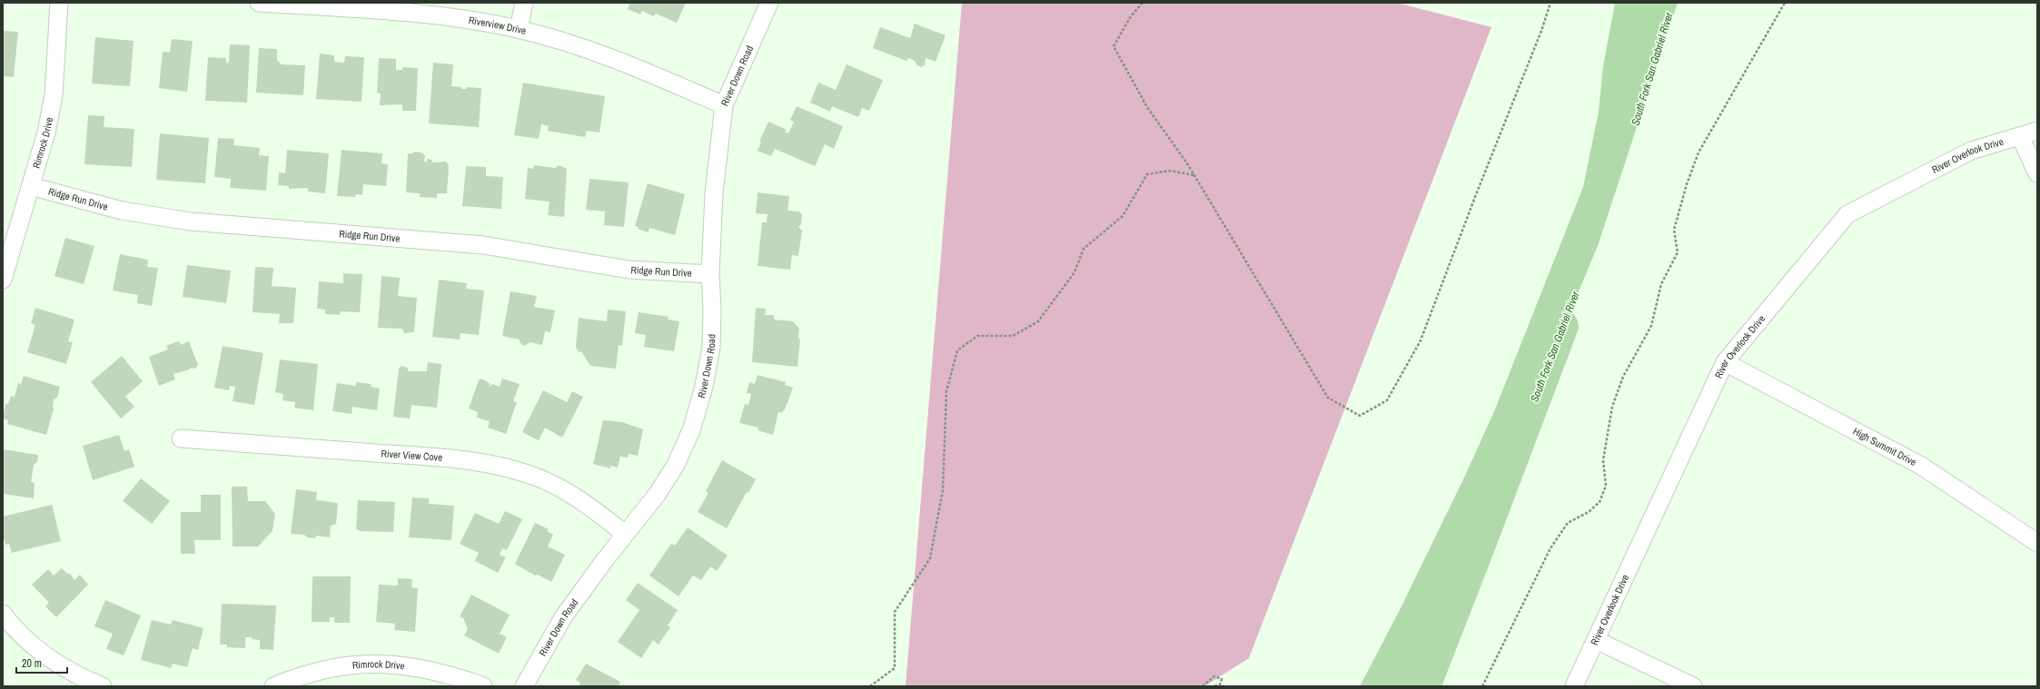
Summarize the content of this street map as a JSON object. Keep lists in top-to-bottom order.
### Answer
{
  "streets": {
    "street": [
      "Riverview Drive",
      "River Down Road",
      "Rimrock Drive",
      "River Overlook Drive",
      "Ridge Run Drive",
      "High Summit Drive",
      "River View Cove"
    ]
  },
  "crossings": [
    ["Riverview Drive", "River Down Road"],
    ["River Down Road", "Ridge Run Drive"],
    ["River Down Road", "River View Cove"],
    ["Rimrock Drive", "Ridge Run Drive"],
    ["River Overlook Drive", "High Summit Drive"]
  ],
  "water": ["South Fork San Gabriel River"],
  "scale_bar": "20 m"
}
